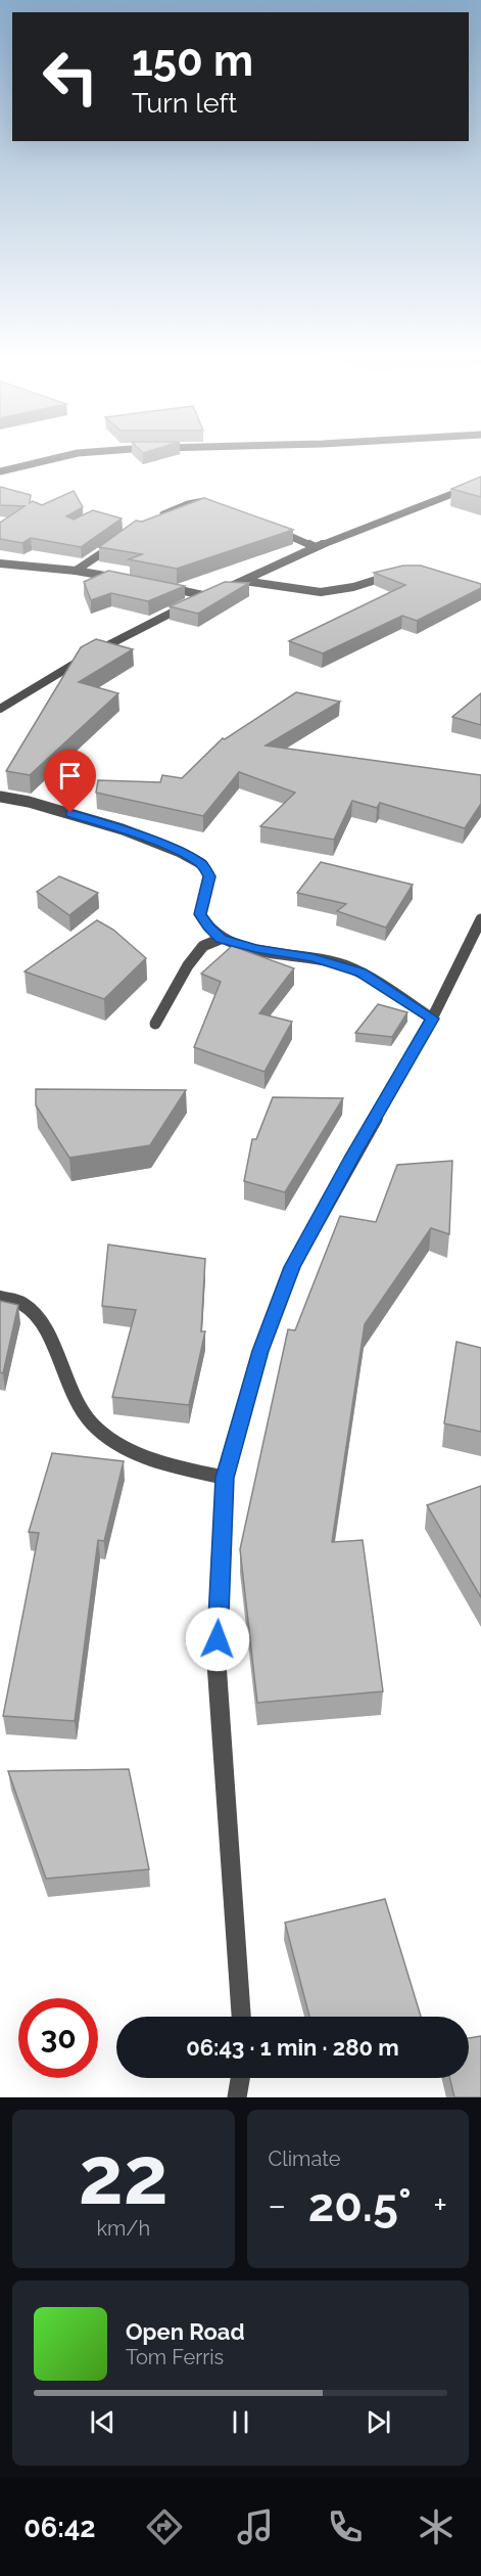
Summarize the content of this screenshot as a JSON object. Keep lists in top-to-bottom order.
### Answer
{
  "page": {
    "turn": ["150 m", "Turn left"],
    "limit": "30",
    "trip": "06:43 · 1 min · 280 m",
    "tile": [
      ["22", "km/h"],
      "Climate"
    ],
    "heat": ["−", "20.5°", "+"],
    "song": ["Open Road", "Tom Ferris"],
    "tabs": "06:42"
  }
}
